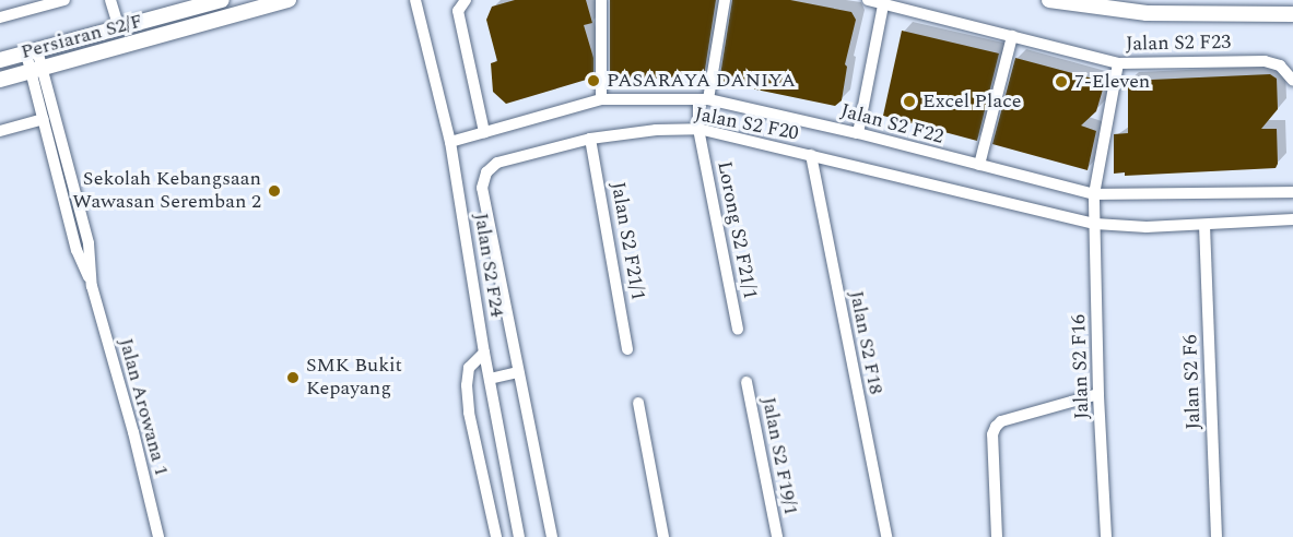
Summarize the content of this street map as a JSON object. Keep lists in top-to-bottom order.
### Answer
{
  "streets": {
    "main road": ["Persiaran S2/F"],
    "street": [
      "Jalan S2 F23",
      "Jalan S2 F20",
      "Jalan S2 F22",
      "Lorong S2 F21/1",
      "Jalan S2 F21/1",
      "Jalan S2 F24",
      "Jalan S2 F18",
      "Jalan S2 F16",
      "Jalan S2 F6",
      "Jalan Arowana 1",
      "Jalan S2 F19/1"
    ]
  },
  "crossings": [
    ["Persiaran S2/F", "Jalan Arowana 1"],
    ["Jalan S2 F23", "Jalan S2 F16"],
    ["Jalan S2 F20", "Lorong S2 F21/1"],
    ["Jalan S2 F20", "Jalan S2 F21/1"],
    ["Jalan S2 F20", "Jalan S2 F18"],
    ["Jalan S2 F20", "Jalan S2 F16"],
    ["Jalan S2 F20", "Jalan S2 F6"],
    ["Jalan S2 F22", "Lorong S2 F21/1"],
    ["Jalan S2 F22", "Jalan S2 F24"],
    ["Jalan S2 F22", "Jalan S2 F16"]
  ],
  "places": [
    "PASARAYA DANIYA",
    "7-Eleven",
    "Excel Place",
    "Sekolah Kebangsaan Wawasan Seremban 2",
    "SMK Bukit Kepayang"
  ]
}
